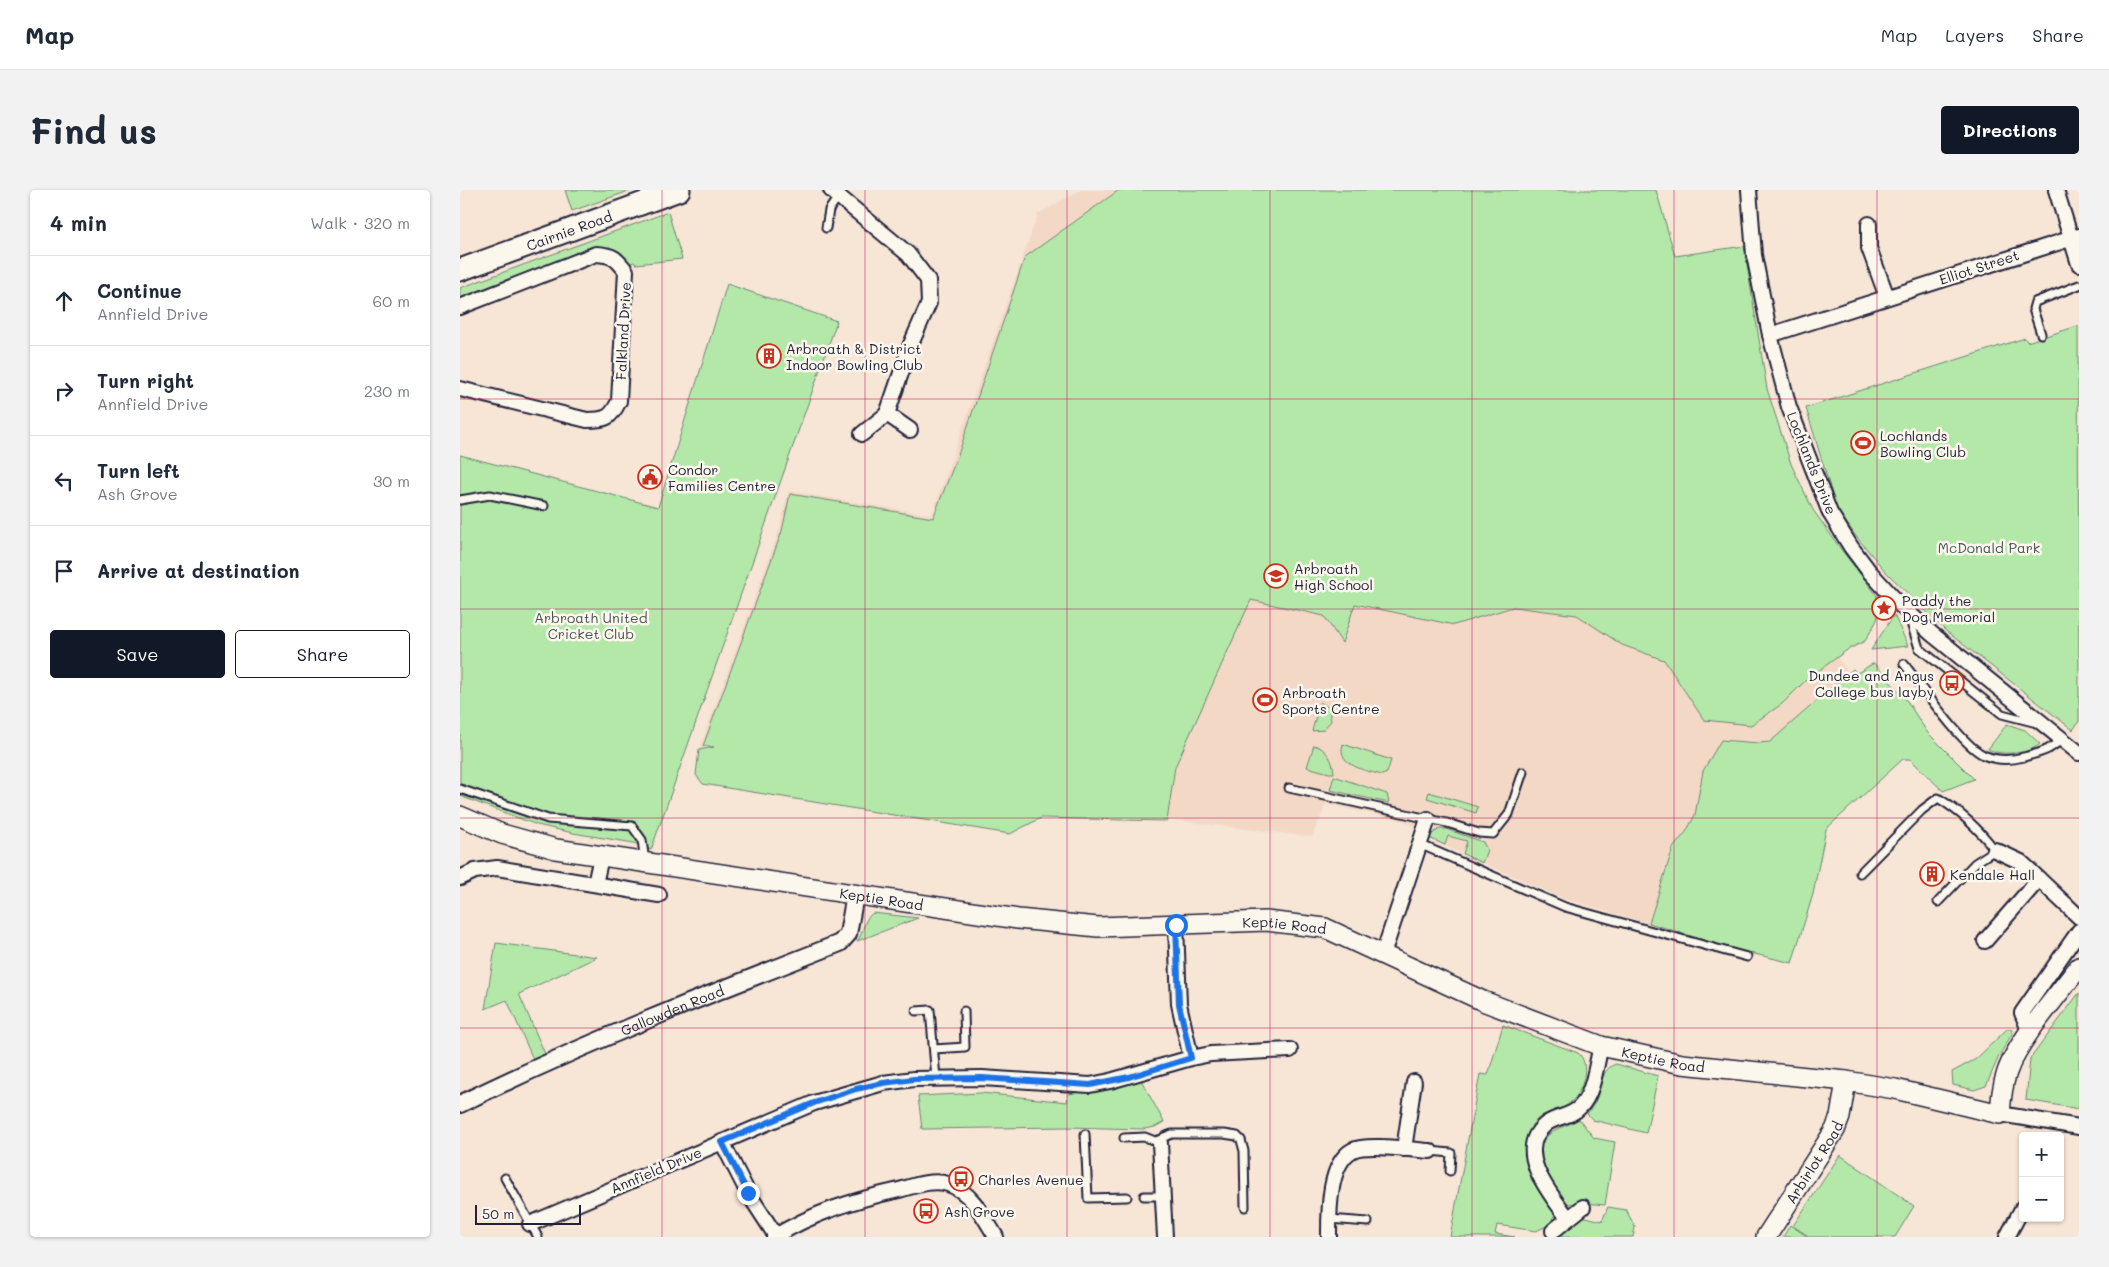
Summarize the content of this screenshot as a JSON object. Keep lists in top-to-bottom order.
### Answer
{
  "streets": {
    "main road": ["Cairnie Road", "Keptie Road", "Arbirlot Road"],
    "street": [
      "Elliot Street",
      "Falkland Drive",
      "Lochlands Drive",
      "Gallowden Road",
      "Annfield Drive"
    ]
  },
  "crossings": [
    ["Elliot Street", "Lochlands Drive"],
    ["Keptie Road", "Gallowden Road"],
    ["Keptie Road", "Arbirlot Road"]
  ],
  "parks": ["McDonald Park", "Arbroath United Cricket Club"],
  "places": {
    "building": ["Arbroath & District Indoor Bowling Club", "Kendale Hall"],
    "sports": ["Lochlands Bowling Club", "Arbroath Sports Centre"],
    "public building": ["Condor Families Centre"],
    "school or university": ["Arbroath High School"],
    "place": ["Paddy the Dog Memorial"],
    "bus stop": ["Dundee and Angus College bus layby", "Charles Avenue", "Ash Grove"]
  },
  "scale_bar": "50 m",
  "page": {
    "header": "Map",
    "nav": ["Map", "Layers", "Share"],
    "buttons": [
      "Directions",
      ["Save", "Share"]
    ],
    "title": "Find us",
    "heading": ["4 min", "Walk · 320 m"],
    "list": [
      ["Continue", "Annfield Drive", "60 m"],
      ["Turn right", "Annfield Drive", "230 m"],
      ["Turn left", "Ash Grove", "30 m"],
      "Arrive at destination"
    ],
    "map_buttons": ["+", "−"],
    "scale": "50 m"
  }
}
